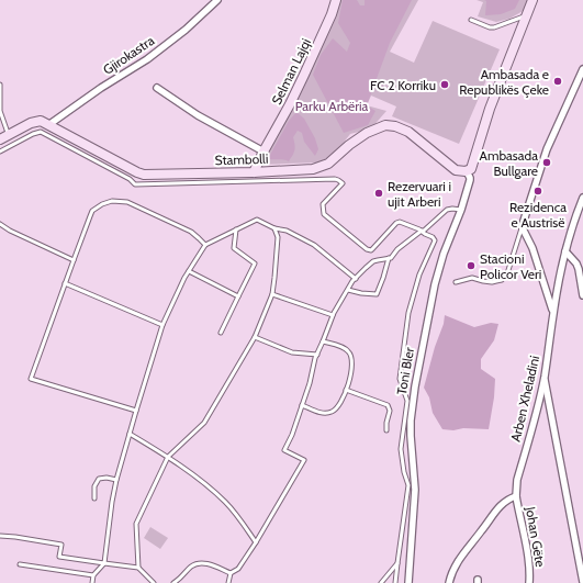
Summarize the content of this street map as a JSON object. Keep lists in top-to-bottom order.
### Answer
{
  "streets": {
    "street": [
      "Gjirokastra",
      "Selman Lajqi",
      "Stambolli",
      "Toni Bler",
      "Arben Xheladini",
      "Johan Gëte"
    ]
  },
  "crossings": [
    ["Gjirokastra", "Stambolli"],
    ["Selman Lajqi", "Stambolli"],
    ["Stambolli", "Toni Bler"],
    ["Arben Xheladini", "Johan Gëte"]
  ],
  "parks": ["Parku Arbëria"],
  "places": [
    "Ambasada e Republikës Çeke",
    "FC 2 Korriku",
    "Ambasada Bullgare",
    "Rezidenca e Austrisë",
    "Rezervuari i ujit Arberi",
    "Stacioni Policor Veri"
  ]
}
